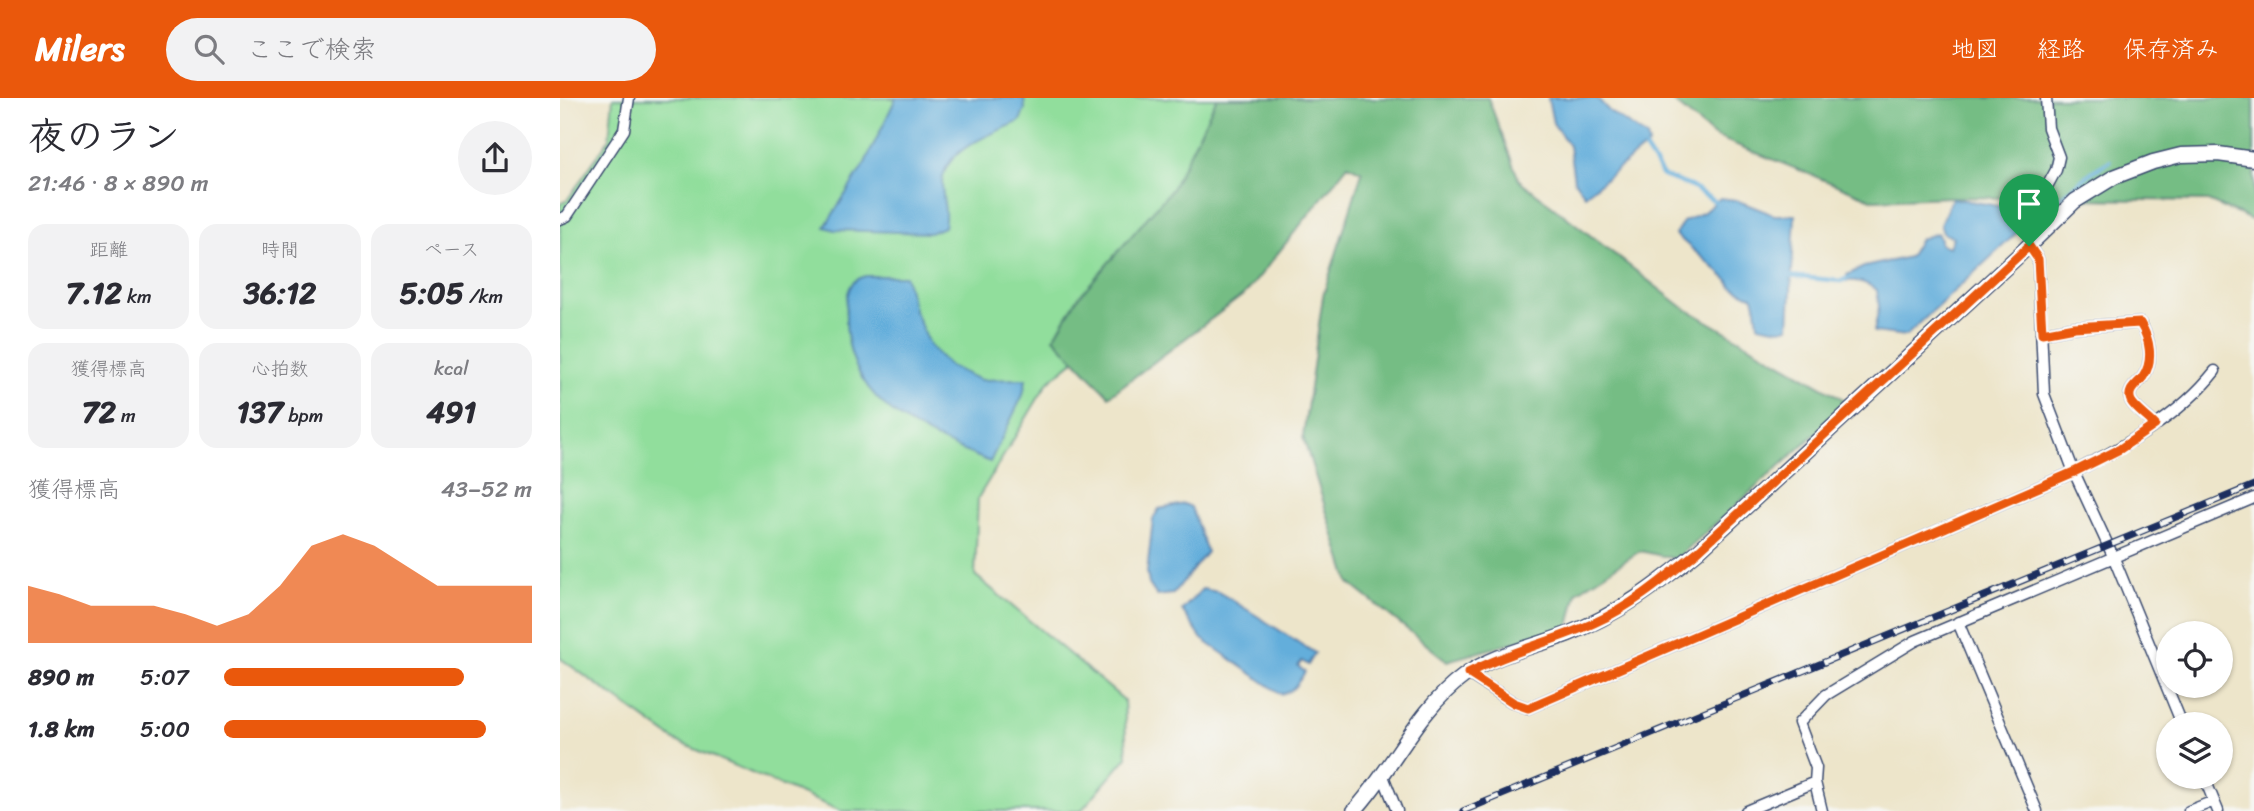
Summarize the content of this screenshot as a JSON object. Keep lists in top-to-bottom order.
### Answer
{
  "page": {
    "header": "Milers",
    "search": "ここで検索",
    "nav": ["地図", "経路", "保存済み"],
    "heading": ["夜のラン", "21:46 · 8 × 890 m"],
    "stats": [
      ["距離", "7.12 km"],
      ["時間", "36:12"],
      ["ペース", "5:05 /km"],
      ["獲得標高", "72 m"],
      ["心拍数", "137 bpm"],
      ["kcal", "491"]
    ],
    "chart": ["獲得標高", "43–52 m"],
    "list": [
      {
        "name": "890 m",
        "note": "5:07"
      },
      {
        "name": "1.8 km",
        "note": "5:00"
      }
    ]
  }
}
